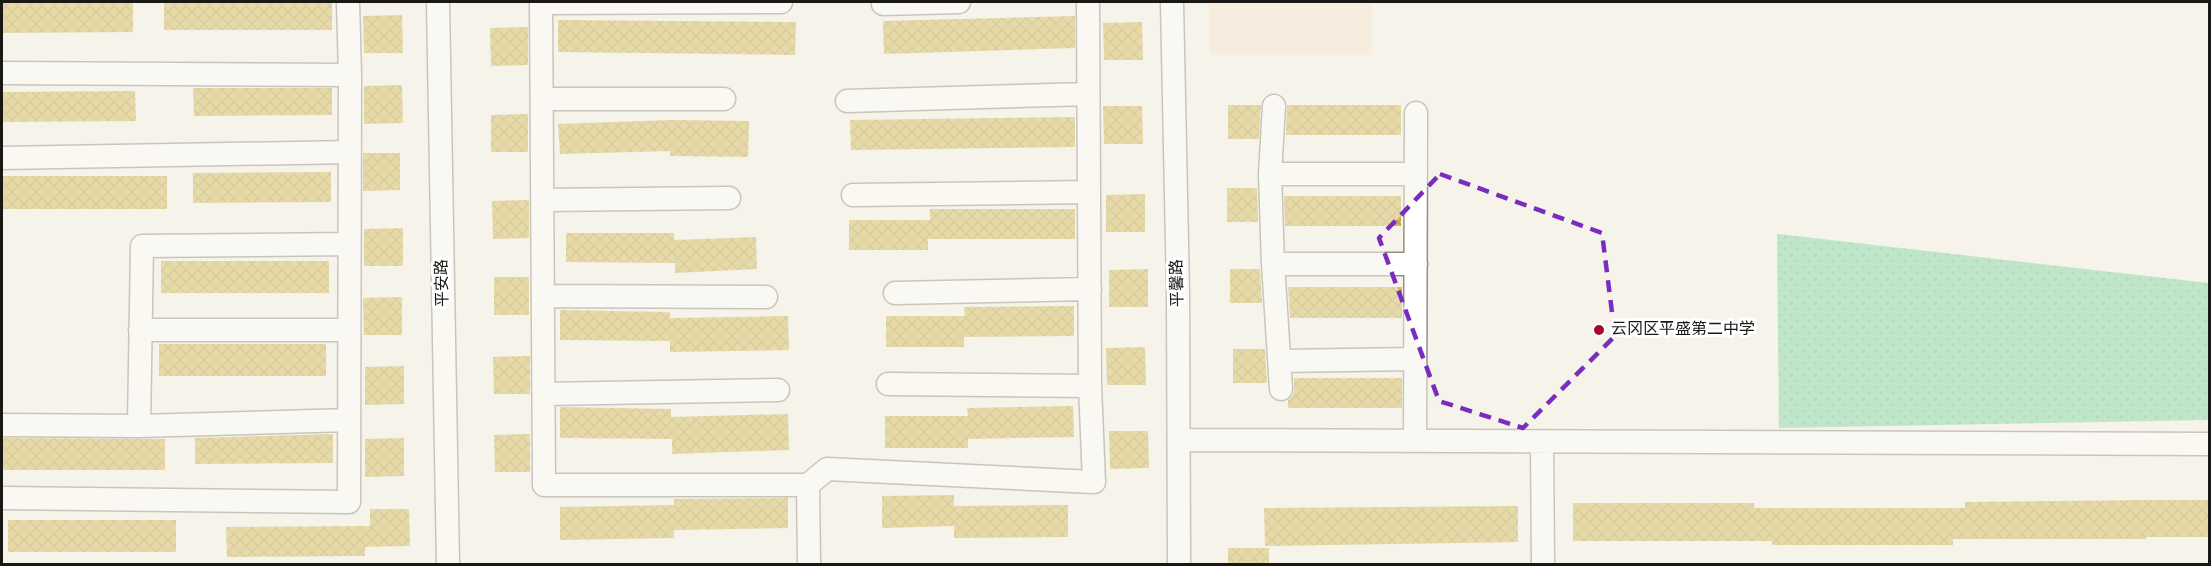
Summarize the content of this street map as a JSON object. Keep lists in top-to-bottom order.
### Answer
{
  "streets": {
    "street": ["平安路", "平馨路"]
  },
  "places": ["云冈区平盛第二中学"]
}
